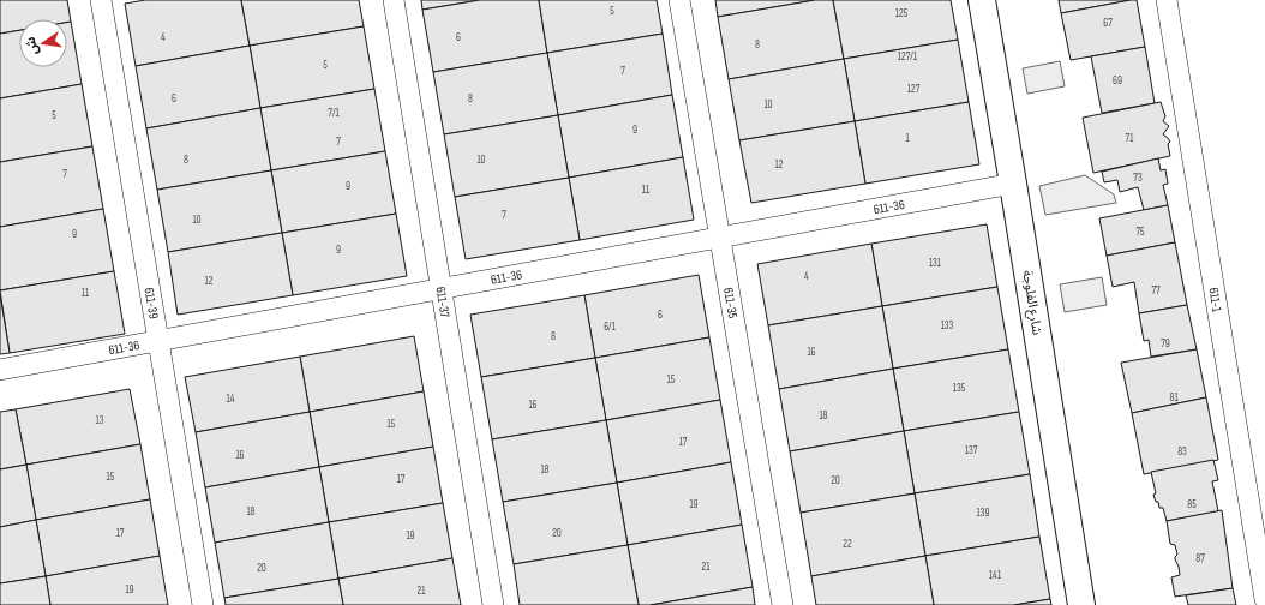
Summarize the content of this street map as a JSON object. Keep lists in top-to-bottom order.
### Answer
{
  "streets": {
    "street": [
      "611-36",
      "611-1",
      "611-39",
      "611-37",
      "611-35",
      "شارع الفلوجة"
    ]
  },
  "crossings": [
    ["611-36", "611-39"],
    ["611-36", "611-37"],
    ["611-36", "611-35"],
    ["611-36", "شارع الفلوجة"]
  ],
  "house_numbers": [
    "5",
    "125",
    "67",
    "4",
    "6",
    "8",
    "127/1",
    "5",
    "7",
    "69",
    "127",
    "6",
    "8",
    "10",
    "7/1",
    "5",
    "9",
    "1",
    "71",
    "7",
    "8",
    "10",
    "12",
    "7",
    "73",
    "9",
    "11",
    "7",
    "10",
    "75",
    "9",
    "9",
    "131",
    "4",
    "12",
    "77",
    "11",
    "6",
    "133",
    "6/1",
    "8",
    "79",
    "16",
    "15",
    "135",
    "81",
    "14",
    "16",
    "18",
    "13",
    "15",
    "17",
    "137",
    "83",
    "16",
    "18",
    "15",
    "17",
    "20",
    "19",
    "85",
    "18",
    "139",
    "17",
    "20",
    "19",
    "22",
    "87",
    "21",
    "20",
    "141",
    "19",
    "21"
  ],
  "north": "left"
}
